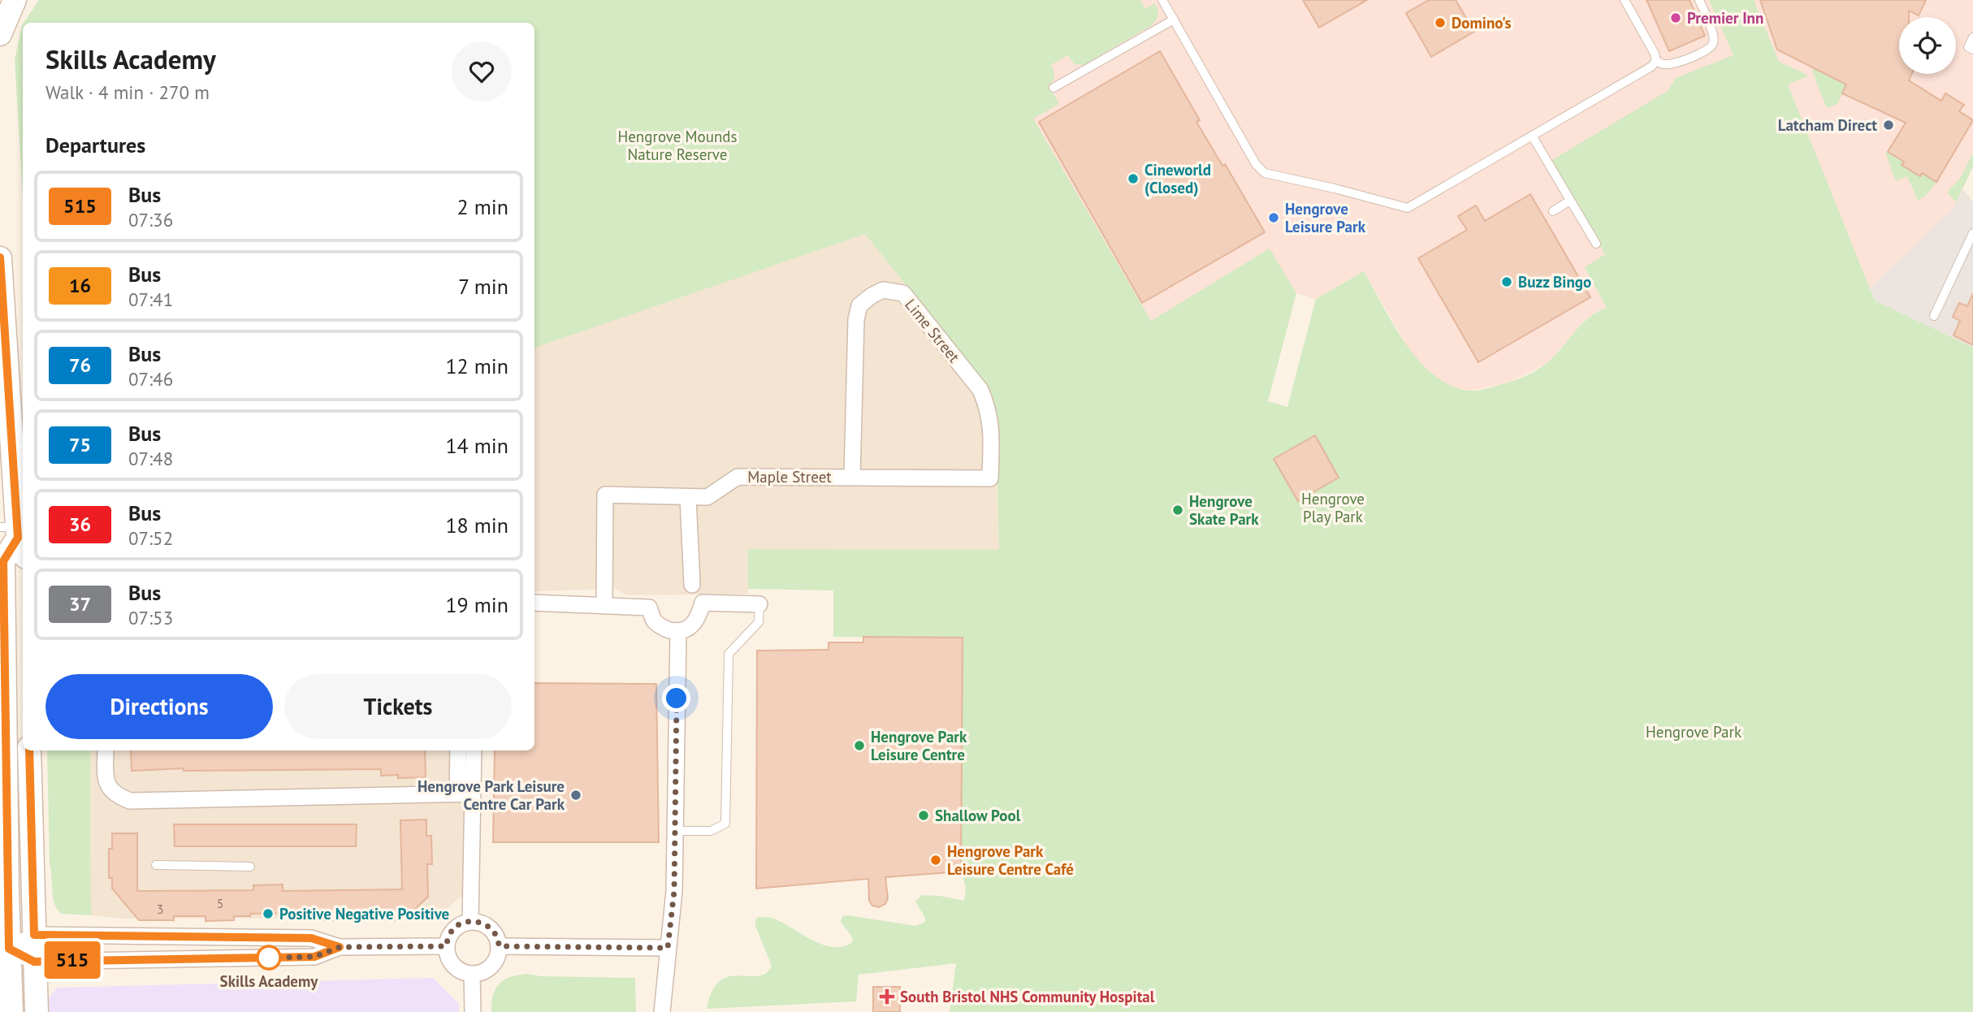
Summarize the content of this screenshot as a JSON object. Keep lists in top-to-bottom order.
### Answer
{
  "streets": {
    "street": ["Lime Street", "Maple Street"]
  },
  "crossings": [
    ["Lime Street", "Maple Street"]
  ],
  "parks": ["Hengrove Mounds Nature Reserve", "Hengrove Play Park", "Hengrove Park"],
  "places": {
    "other": [
      "Premier Inn",
      "Domino's",
      "Latcham Direct",
      "Cineworld (Closed)",
      "Hengrove Leisure Park",
      "Buzz Bingo",
      "Hengrove Skate Park",
      "Hengrove Park Leisure Centre",
      "Hengrove Park Leisure Centre Car Park",
      "Shallow Pool",
      "Hengrove Park Leisure Centre Café",
      "Positive Negative Positive",
      "Skills Academy"
    ],
    "health": ["South Bristol NHS Community Hospital"]
  },
  "lines": ["bus line 515"],
  "house_numbers": ["5", "3"],
  "page": {
    "on_map": "515",
    "heading": [
      ["Skills Academy", "Walk · 4 min · 270 m"],
      "Departures"
    ],
    "list": [
      {
        "mark": "515",
        "name": "Bus",
        "note": "07:36",
        "value": "2 min"
      },
      {
        "mark": "16",
        "name": "Bus",
        "note": "07:41",
        "value": "7 min"
      },
      {
        "mark": "76",
        "name": "Bus",
        "note": "07:46",
        "value": "12 min"
      },
      {
        "mark": "75",
        "name": "Bus",
        "note": "07:48",
        "value": "14 min"
      },
      {
        "mark": "36",
        "name": "Bus",
        "note": "07:52",
        "value": "18 min"
      },
      {
        "mark": "37",
        "name": "Bus",
        "note": "07:53",
        "value": "19 min"
      }
    ],
    "buttons": ["Directions", "Tickets"]
  }
}
